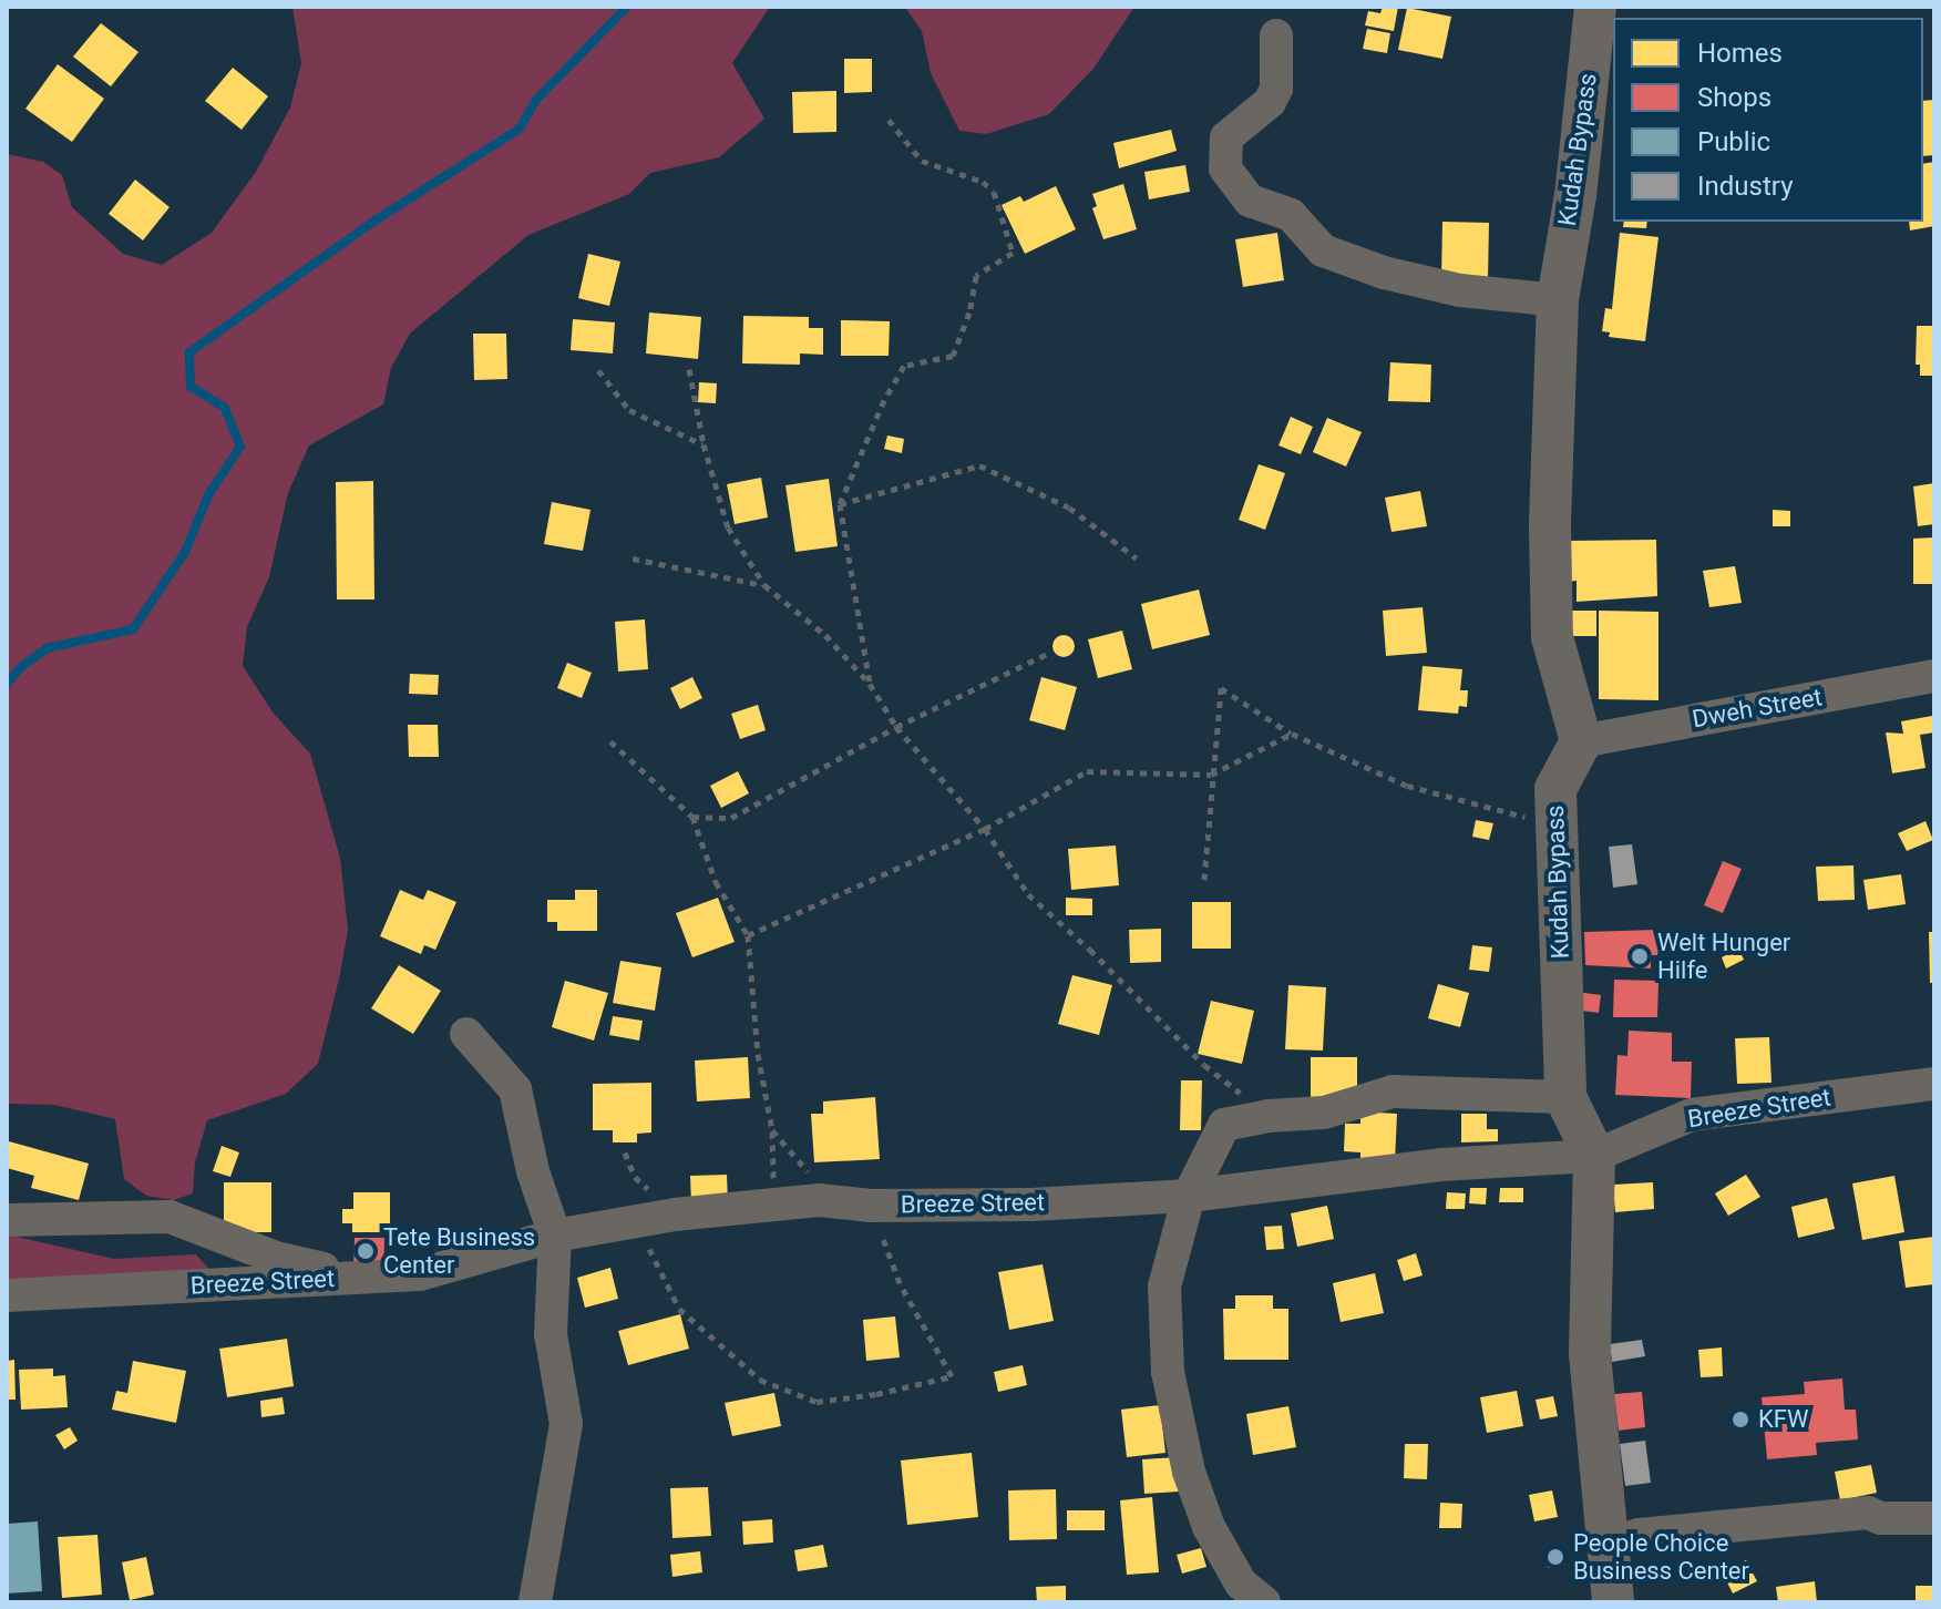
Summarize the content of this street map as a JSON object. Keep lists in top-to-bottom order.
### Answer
{
  "streets": {
    "street": ["Kudah Bypass", "Dweh Street", "Breeze Street"]
  },
  "crossings": [
    ["Kudah Bypass", "Dweh Street"],
    ["Kudah Bypass", "Breeze Street"]
  ],
  "places": [
    "Welt Hunger Hilfe",
    "Tete Business Center",
    "KFW",
    "People Choice Business Center"
  ],
  "legend": [
    "Homes",
    "Shops",
    "Public",
    "Industry"
  ]
}
